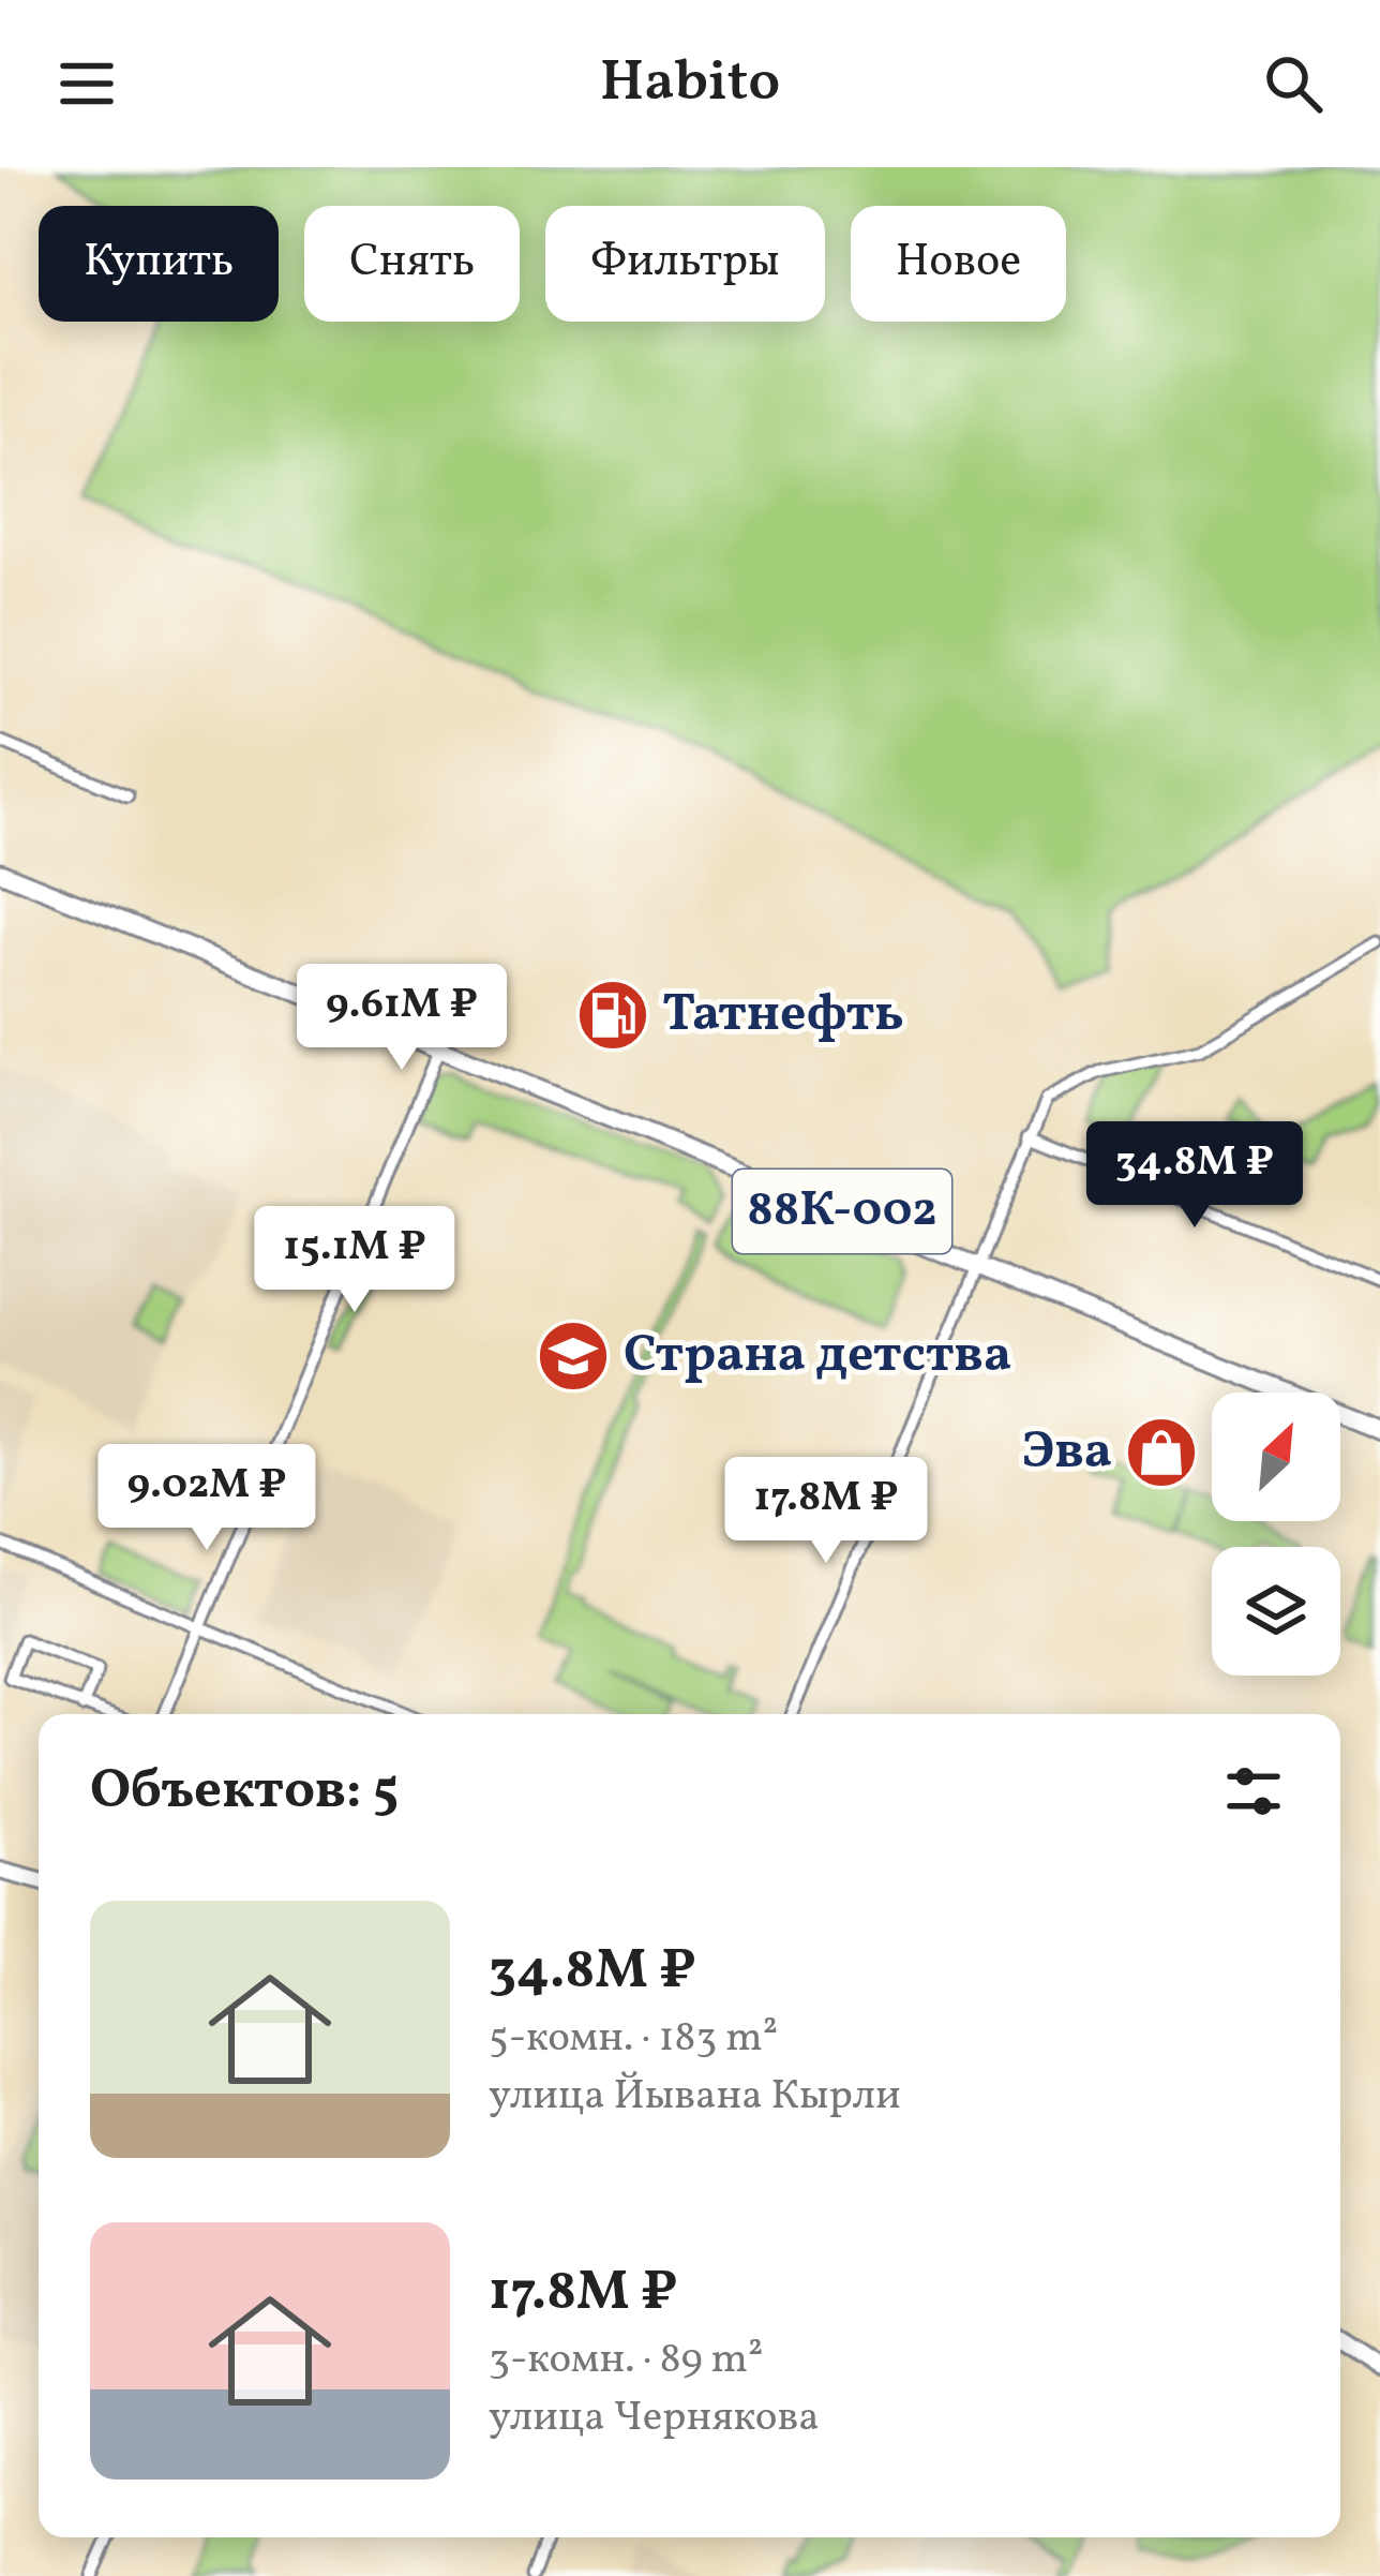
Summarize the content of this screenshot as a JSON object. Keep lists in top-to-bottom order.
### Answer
{
  "streets": {
    "main road": ["88К-002"]
  },
  "places": {
    "fuel station": ["Татнефть"],
    "school or university": ["Страна детства"],
    "shop": ["Эва"]
  },
  "north": "top right",
  "page": {
    "header": "Habito",
    "chip": [
      "Купить",
      "Снять",
      "Фильтры",
      "Новое"
    ],
    "price": [
      "9.61M ₽",
      "34.8M ₽",
      "15.1M ₽",
      "9.02M ₽",
      "17.8M ₽"
    ],
    "heading": "Объектов: 5",
    "list": [
      {
        "name": "34.8M ₽",
        "note": "5-комн. · 183 m² · улица Йывана Кырли"
      },
      {
        "name": "17.8M ₽",
        "note": "3-комн. · 89 m² · улица Чернякова"
      }
    ]
  }
}
